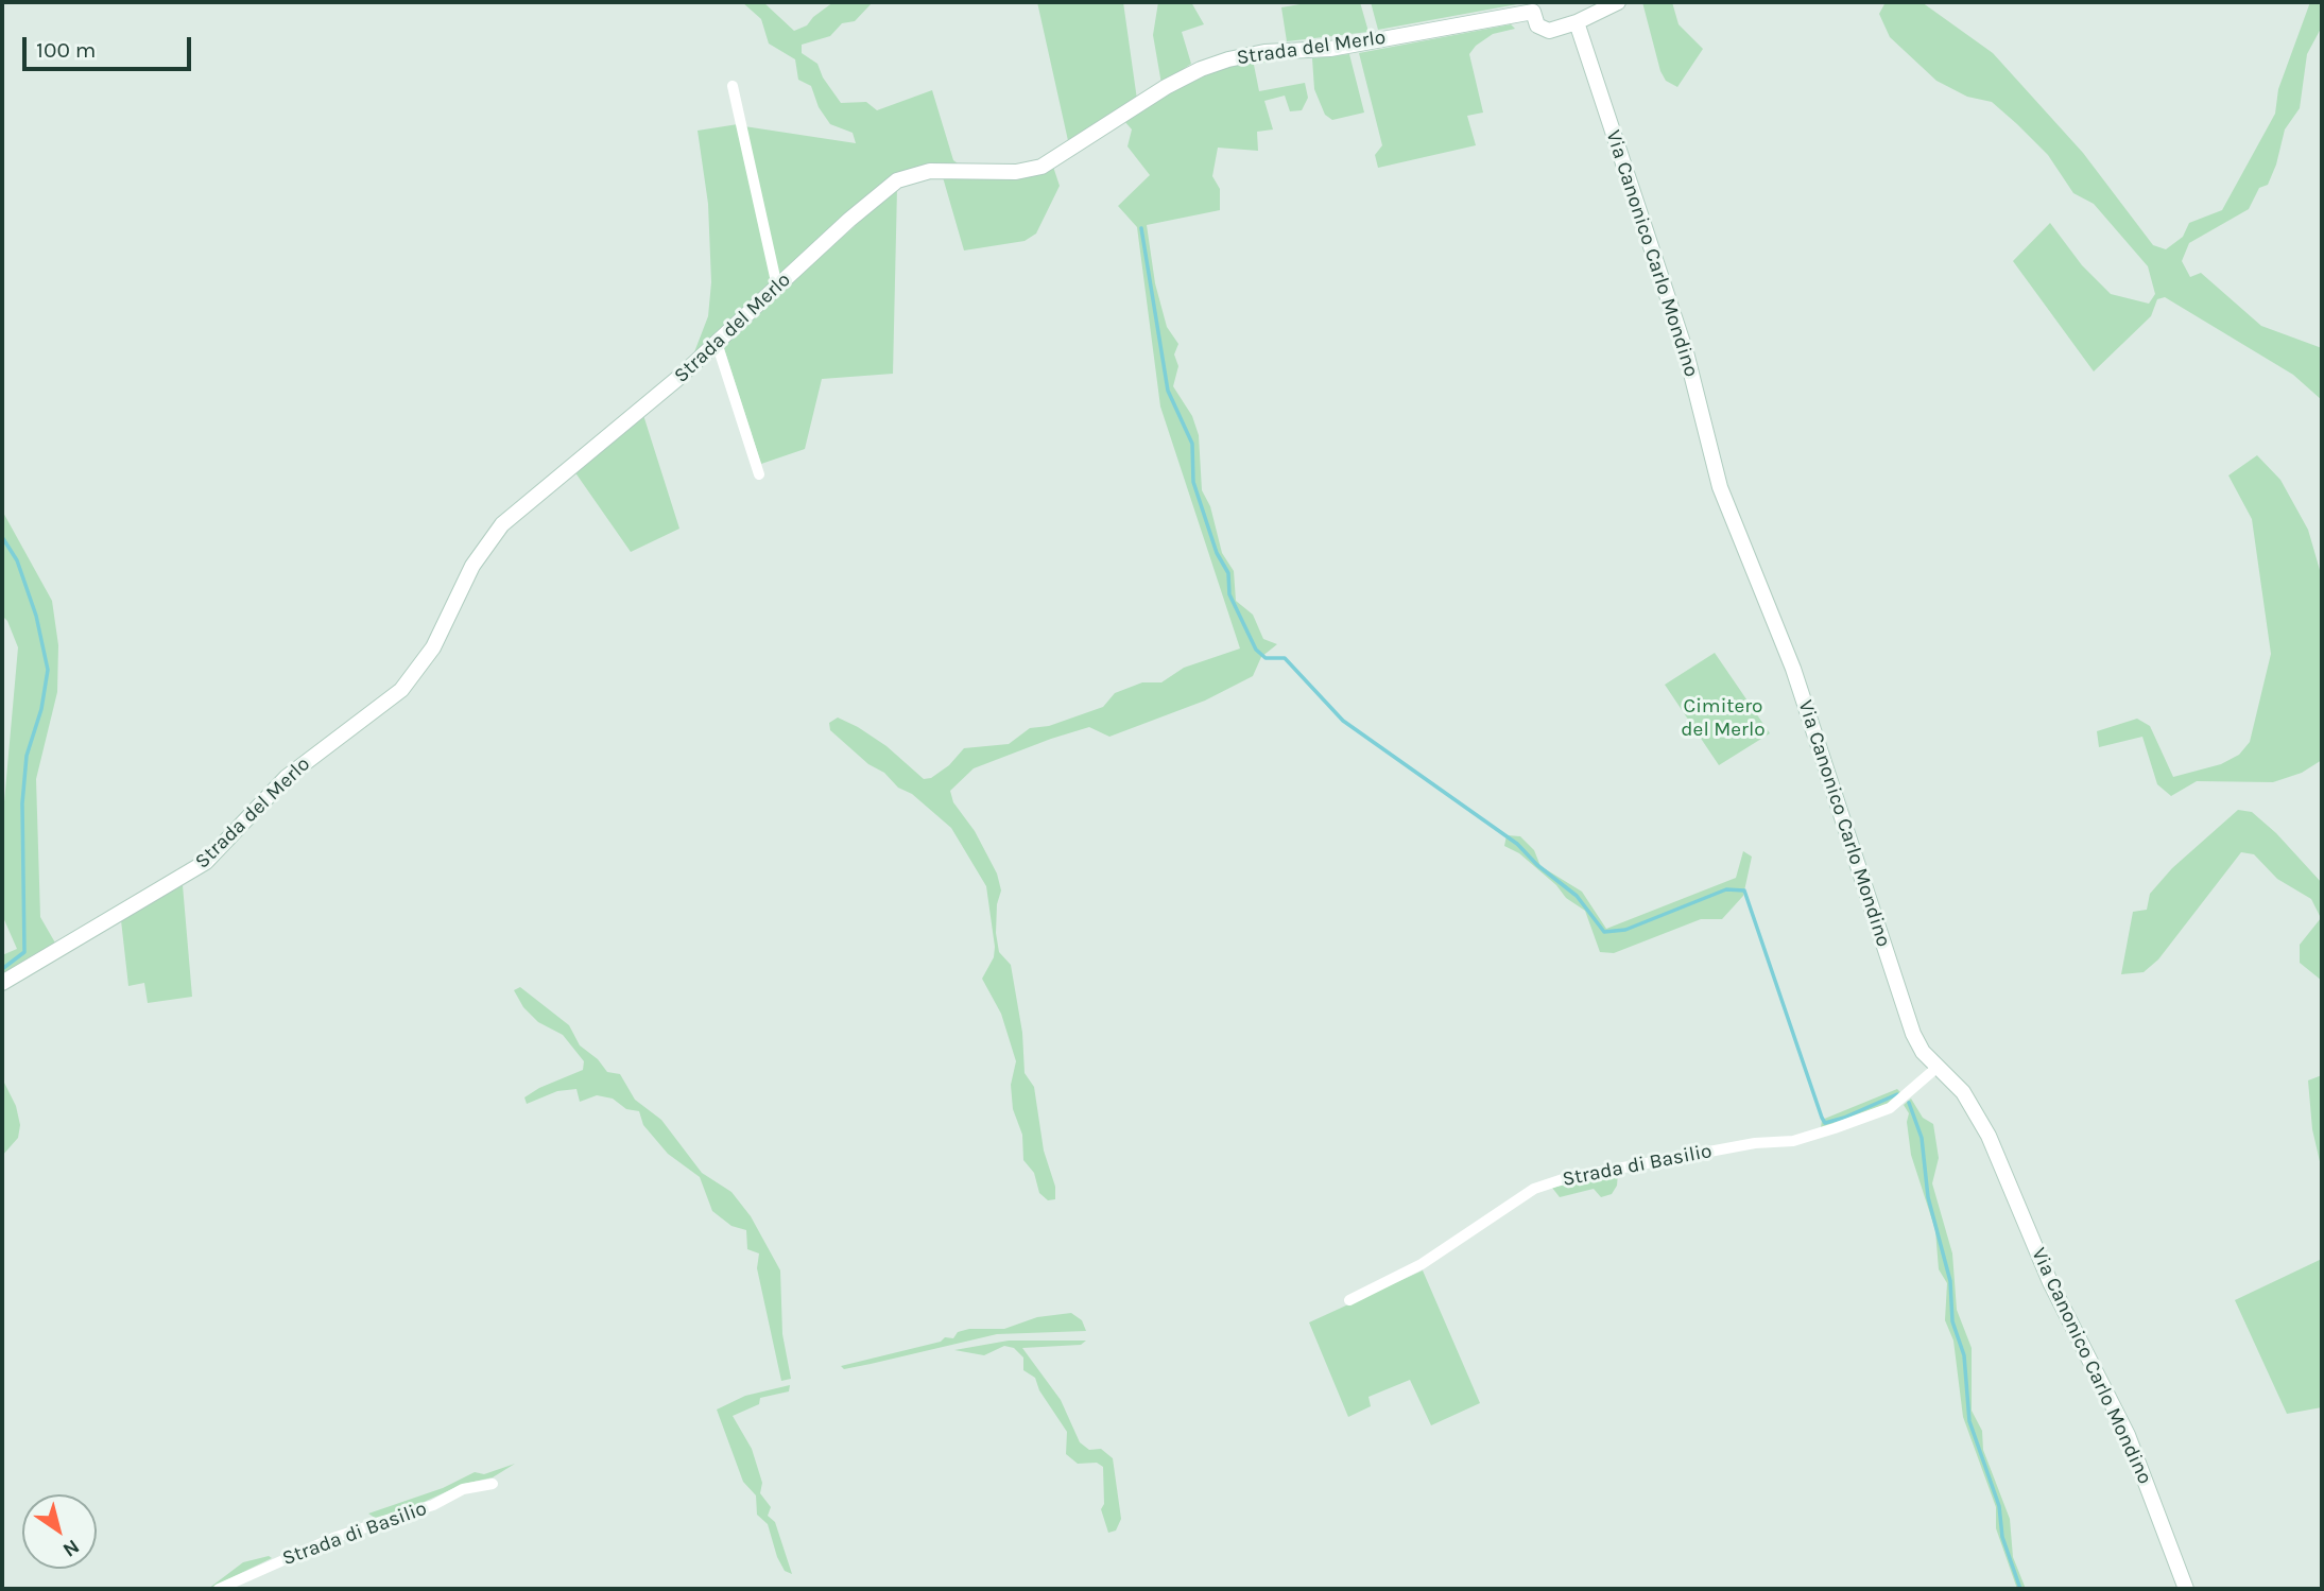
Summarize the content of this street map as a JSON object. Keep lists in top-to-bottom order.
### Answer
{
  "streets": {
    "street": ["Strada del Merlo", "Via Canonico Carlo Mondino", "Strada di Basilio"]
  },
  "crossings": [
    ["Strada del Merlo", "Via Canonico Carlo Mondino"],
    ["Via Canonico Carlo Mondino", "Strada di Basilio"]
  ],
  "parks": ["Cimitero del Merlo"],
  "scale_bar": "100 m",
  "north": "bottom right"
}
